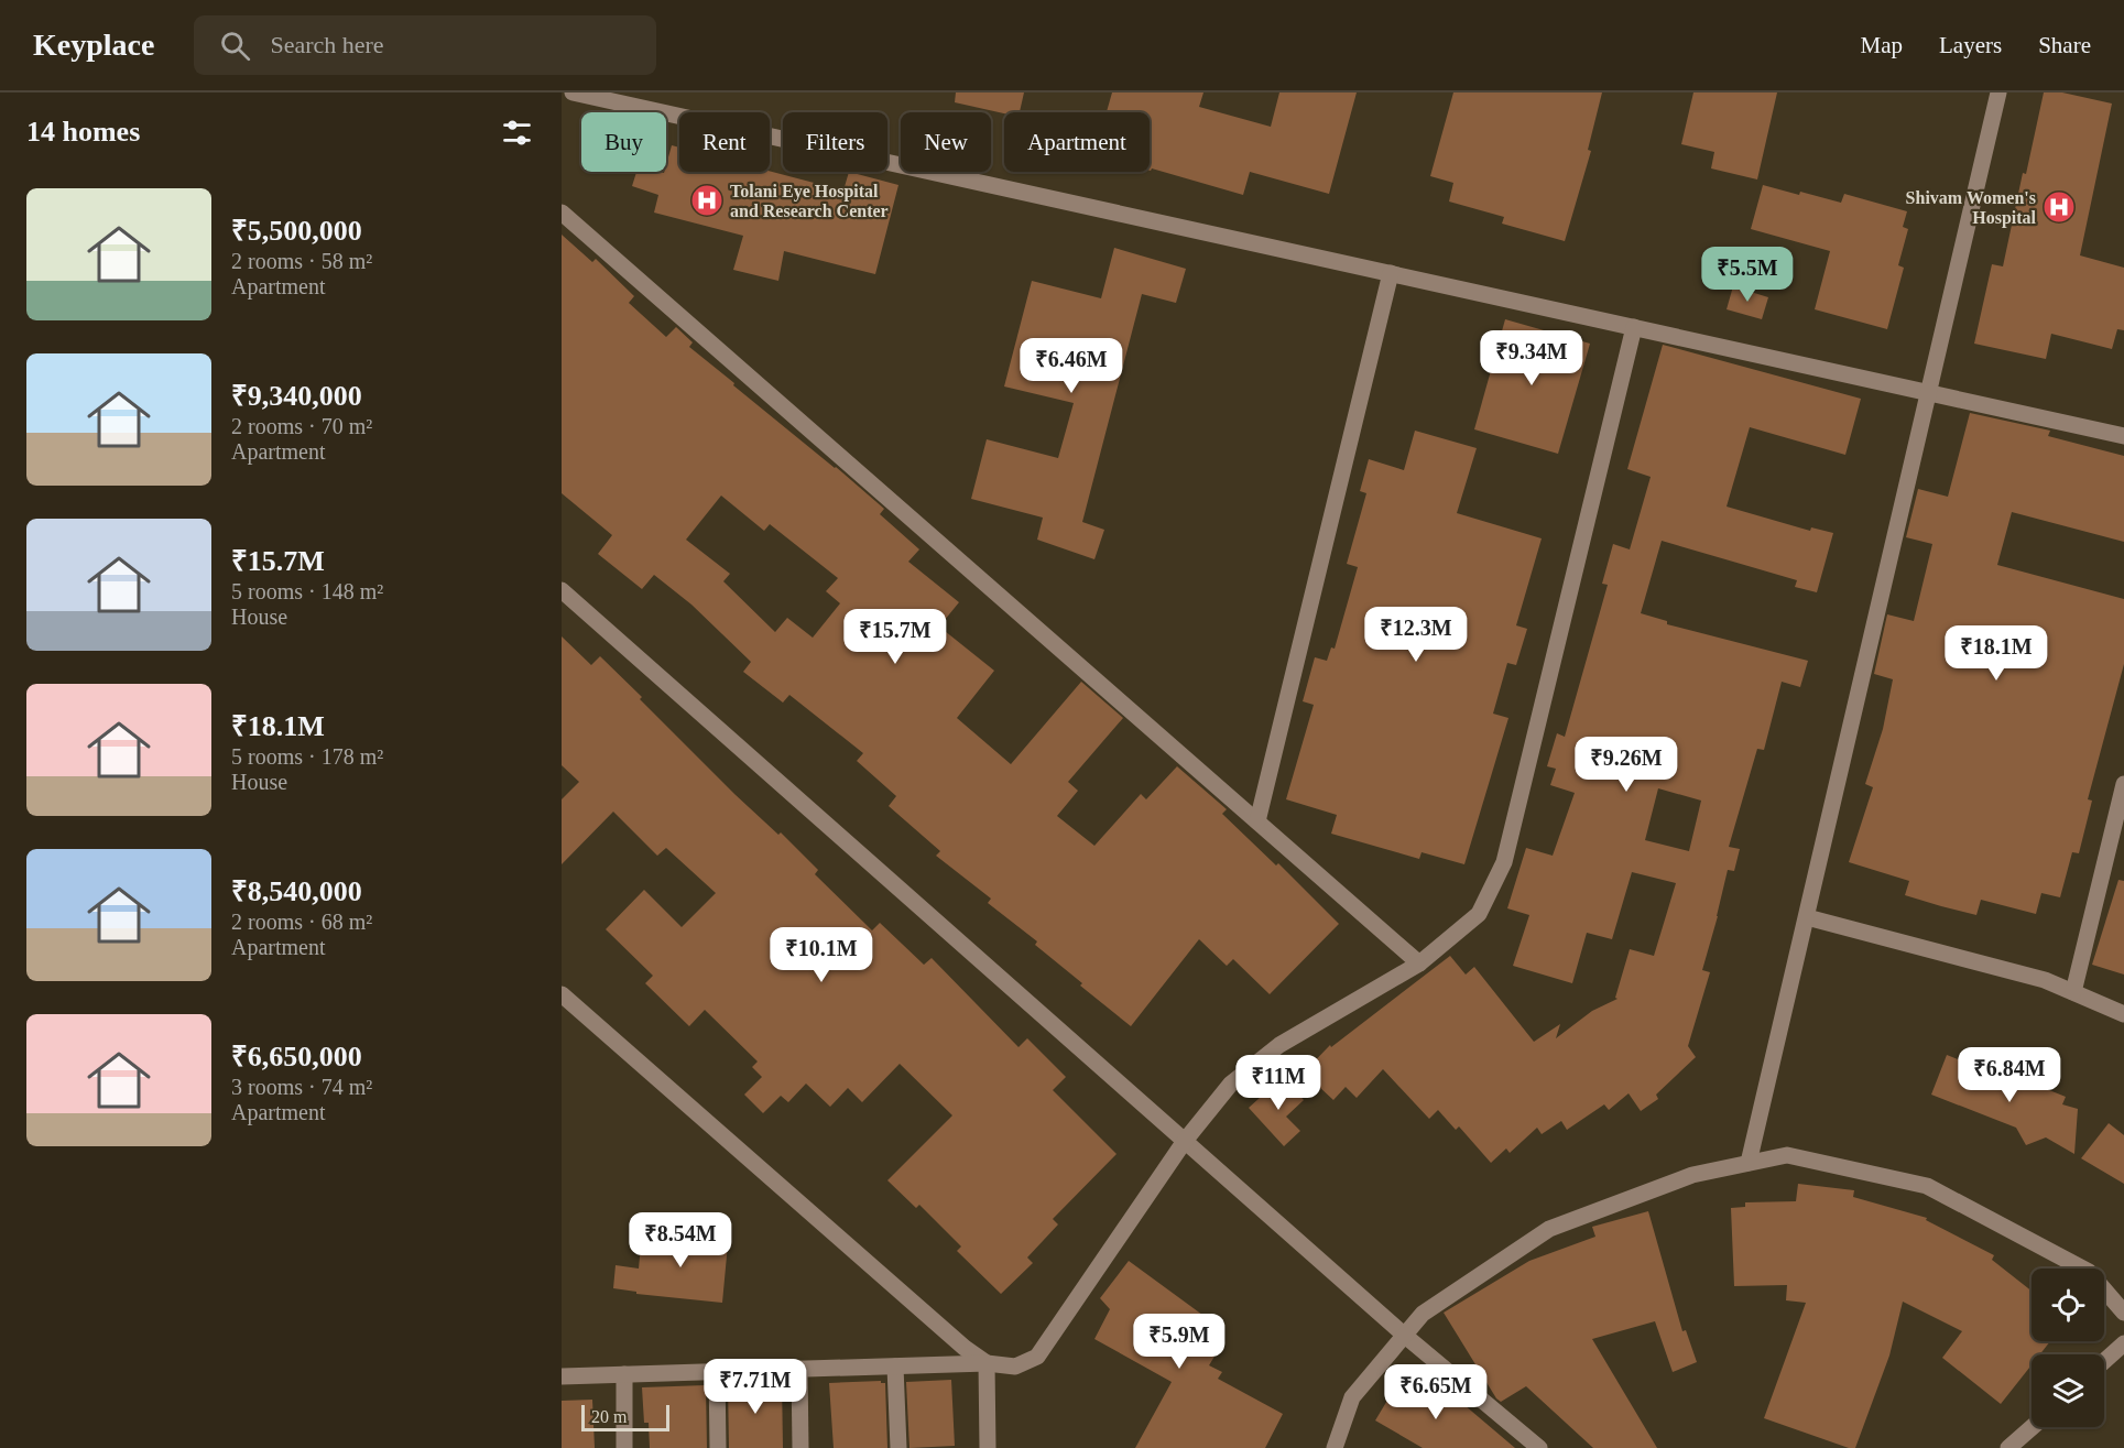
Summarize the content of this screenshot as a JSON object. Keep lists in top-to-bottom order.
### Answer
{
  "places": {
    "hospital": ["Tolani Eye Hospital and Research Center", "Shivam Women's Hospital"]
  },
  "scale_bar": "20 m",
  "page": {
    "header": "Keyplace",
    "search": "Search here",
    "nav": ["Map", "Layers", "Share"],
    "heading": "14 homes",
    "chip": [
      "Buy",
      "Rent",
      "Filters",
      "New",
      "Apartment"
    ],
    "list": [
      {
        "name": "₹5,500,000",
        "note": "2 rooms · 58 m² · Apartment"
      },
      {
        "name": "₹9,340,000",
        "note": "2 rooms · 70 m² · Apartment"
      },
      {
        "name": "₹15.7M",
        "note": "5 rooms · 148 m² · House"
      },
      {
        "name": "₹18.1M",
        "note": "5 rooms · 178 m² · House"
      },
      {
        "name": "₹8,540,000",
        "note": "2 rooms · 68 m² · Apartment"
      },
      {
        "name": "₹6,650,000",
        "note": "3 rooms · 74 m² · Apartment"
      }
    ],
    "price": [
      "₹5.5M",
      "₹9.34M",
      "₹6.46M",
      "₹12.3M",
      "₹15.7M",
      "₹18.1M",
      "₹9.26M",
      "₹10.1M",
      "₹6.84M",
      "₹11M",
      "₹8.54M",
      "₹5.9M",
      "₹7.71M",
      "₹6.65M"
    ],
    "scale": "20 m"
  }
}
